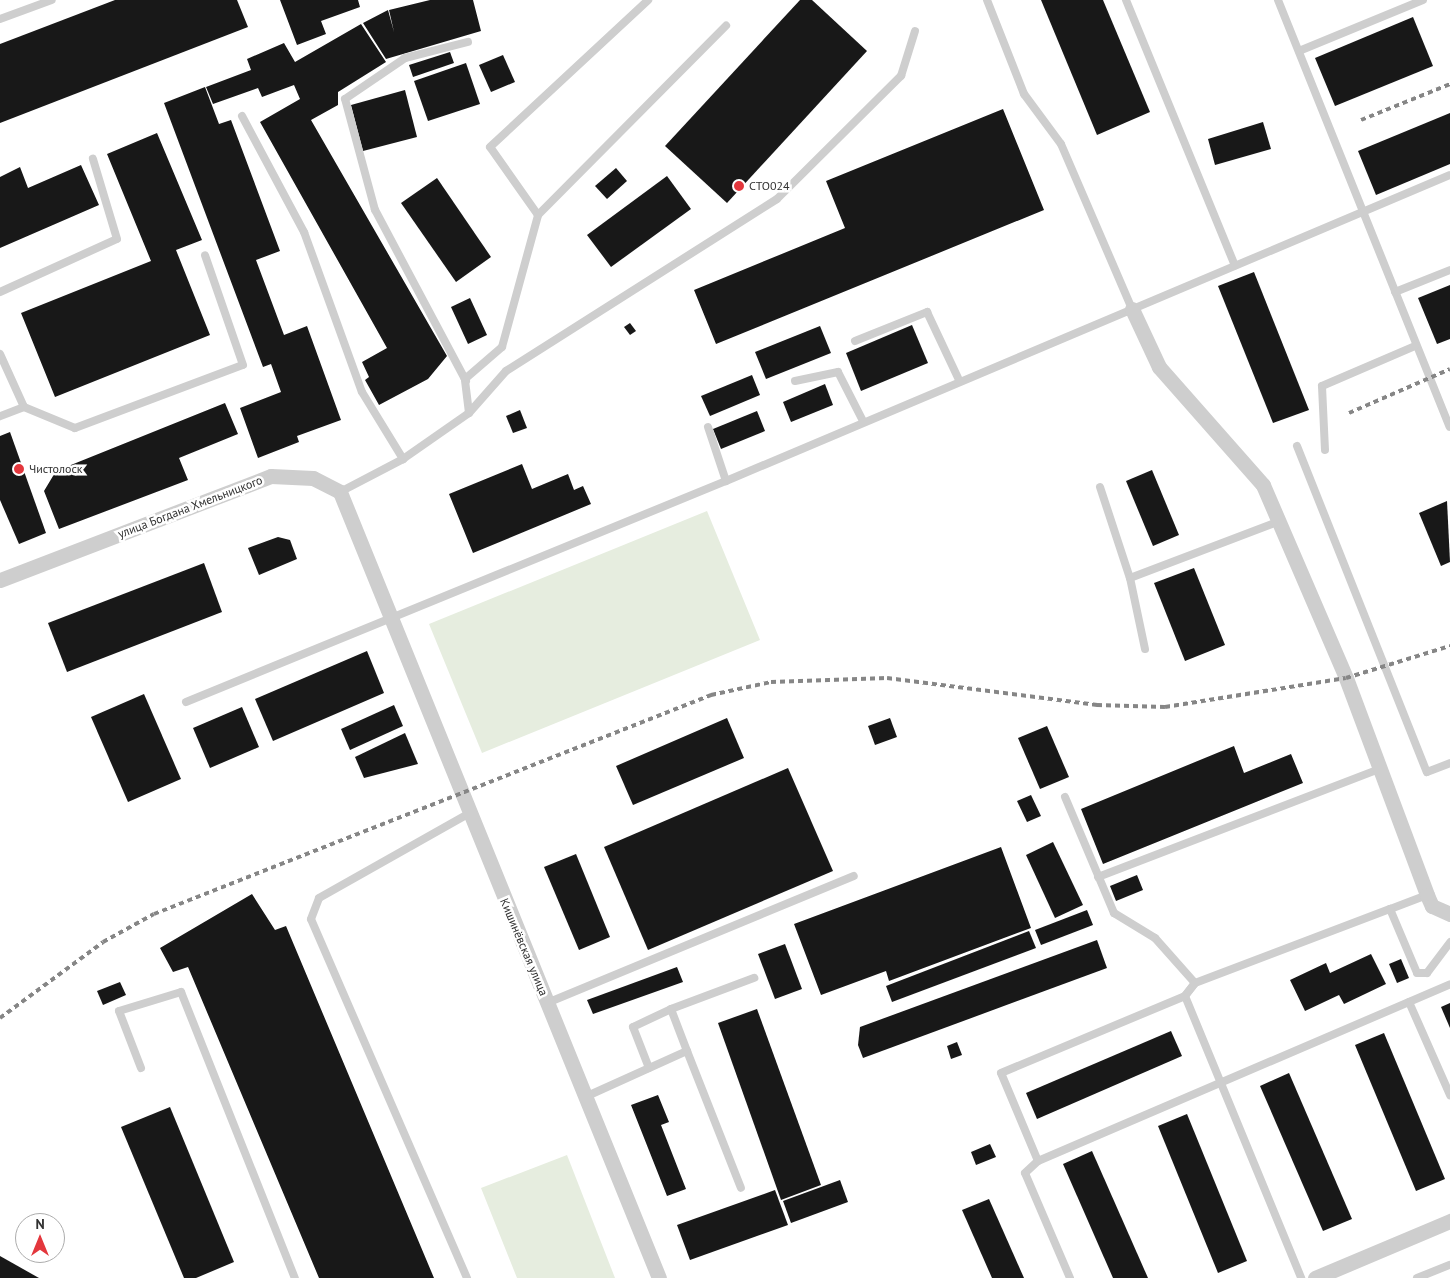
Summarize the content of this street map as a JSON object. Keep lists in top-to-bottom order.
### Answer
{
  "streets": {
    "street": ["улица Богдана Хмельницкого", "Кишинёвская улица"]
  },
  "places": ["СТО024", "Чистолоск"],
  "north": "top"
}
